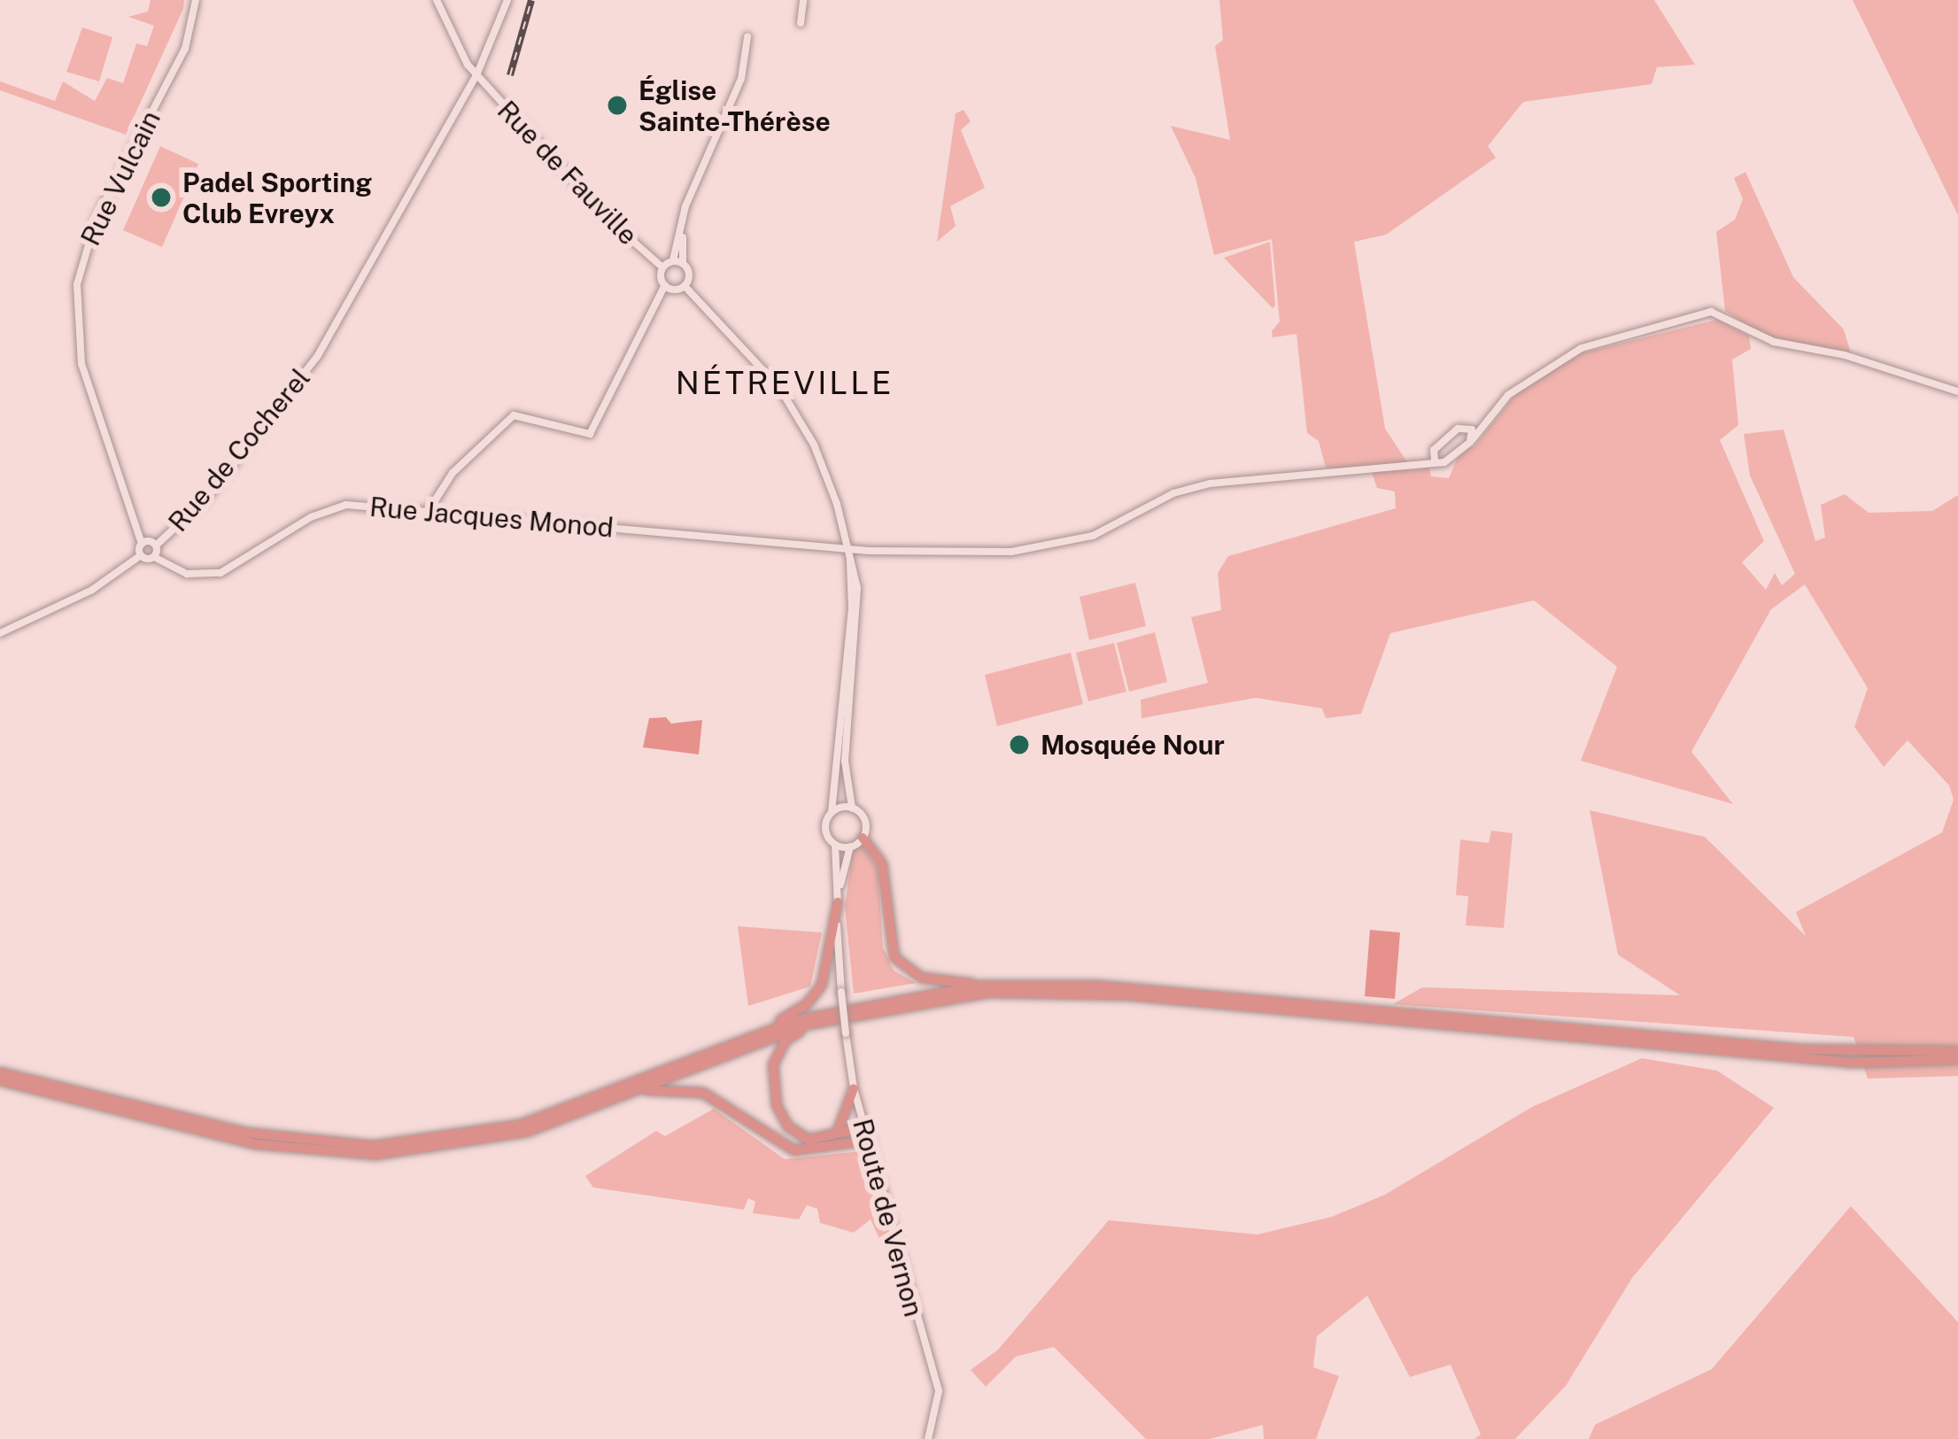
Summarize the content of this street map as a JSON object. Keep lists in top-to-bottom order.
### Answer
{
  "streets": {
    "street": [
      "Rue de Fauville",
      "Rue Vulcain",
      "Rue de Cocherel",
      "Rue Jacques Monod",
      "Route de Vernon"
    ]
  },
  "crossings": [
    ["Rue de Fauville", "Rue de Cocherel"]
  ],
  "districts": ["NÉTREVILLE"],
  "places": ["Église Sainte-Thérèse", "Padel Sporting Club Evreyx", "Mosquée Nour"]
}
